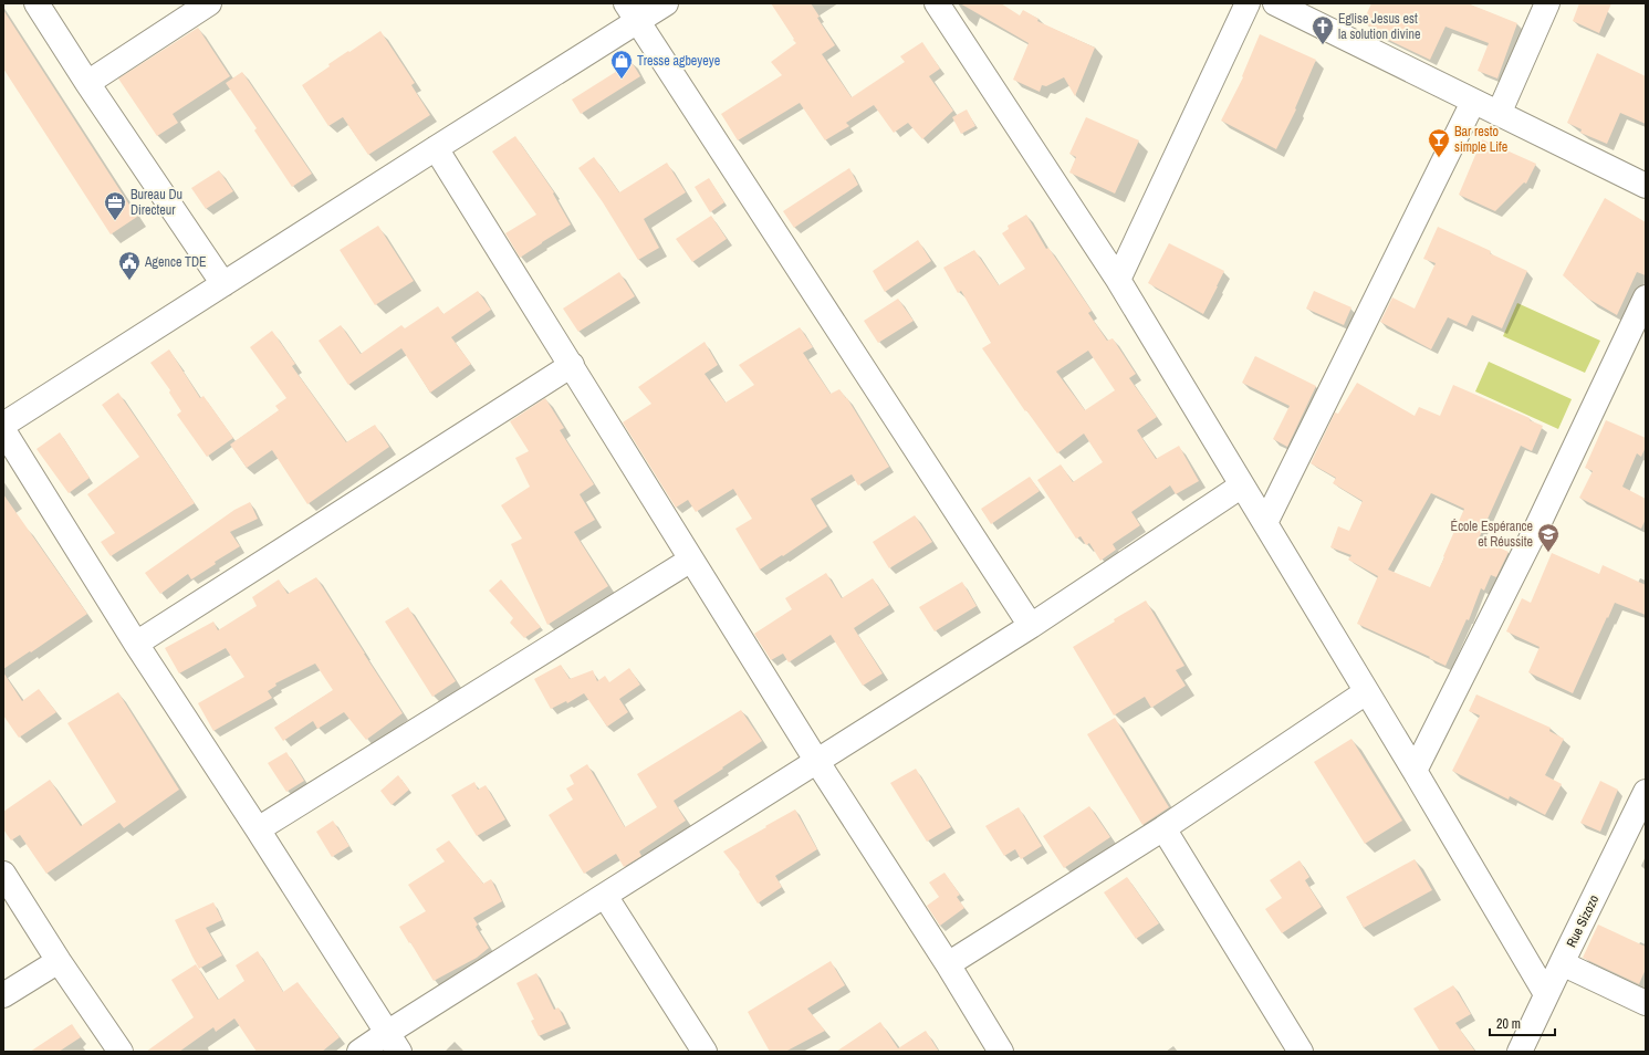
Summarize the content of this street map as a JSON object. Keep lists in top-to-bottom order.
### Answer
{
  "streets": {
    "street": ["Rue Sizozo"]
  },
  "places": {
    "church": ["Eglise Jesus est la solution divine"],
    "shop": ["Tresse agbeyeye"],
    "bar": ["Bar resto simple Life"],
    "office": ["Bureau Du Directeur"],
    "public building": ["Agence TDE"],
    "school or university": ["École Espérance et Réussite"]
  },
  "scale_bar": "20 m"
}
